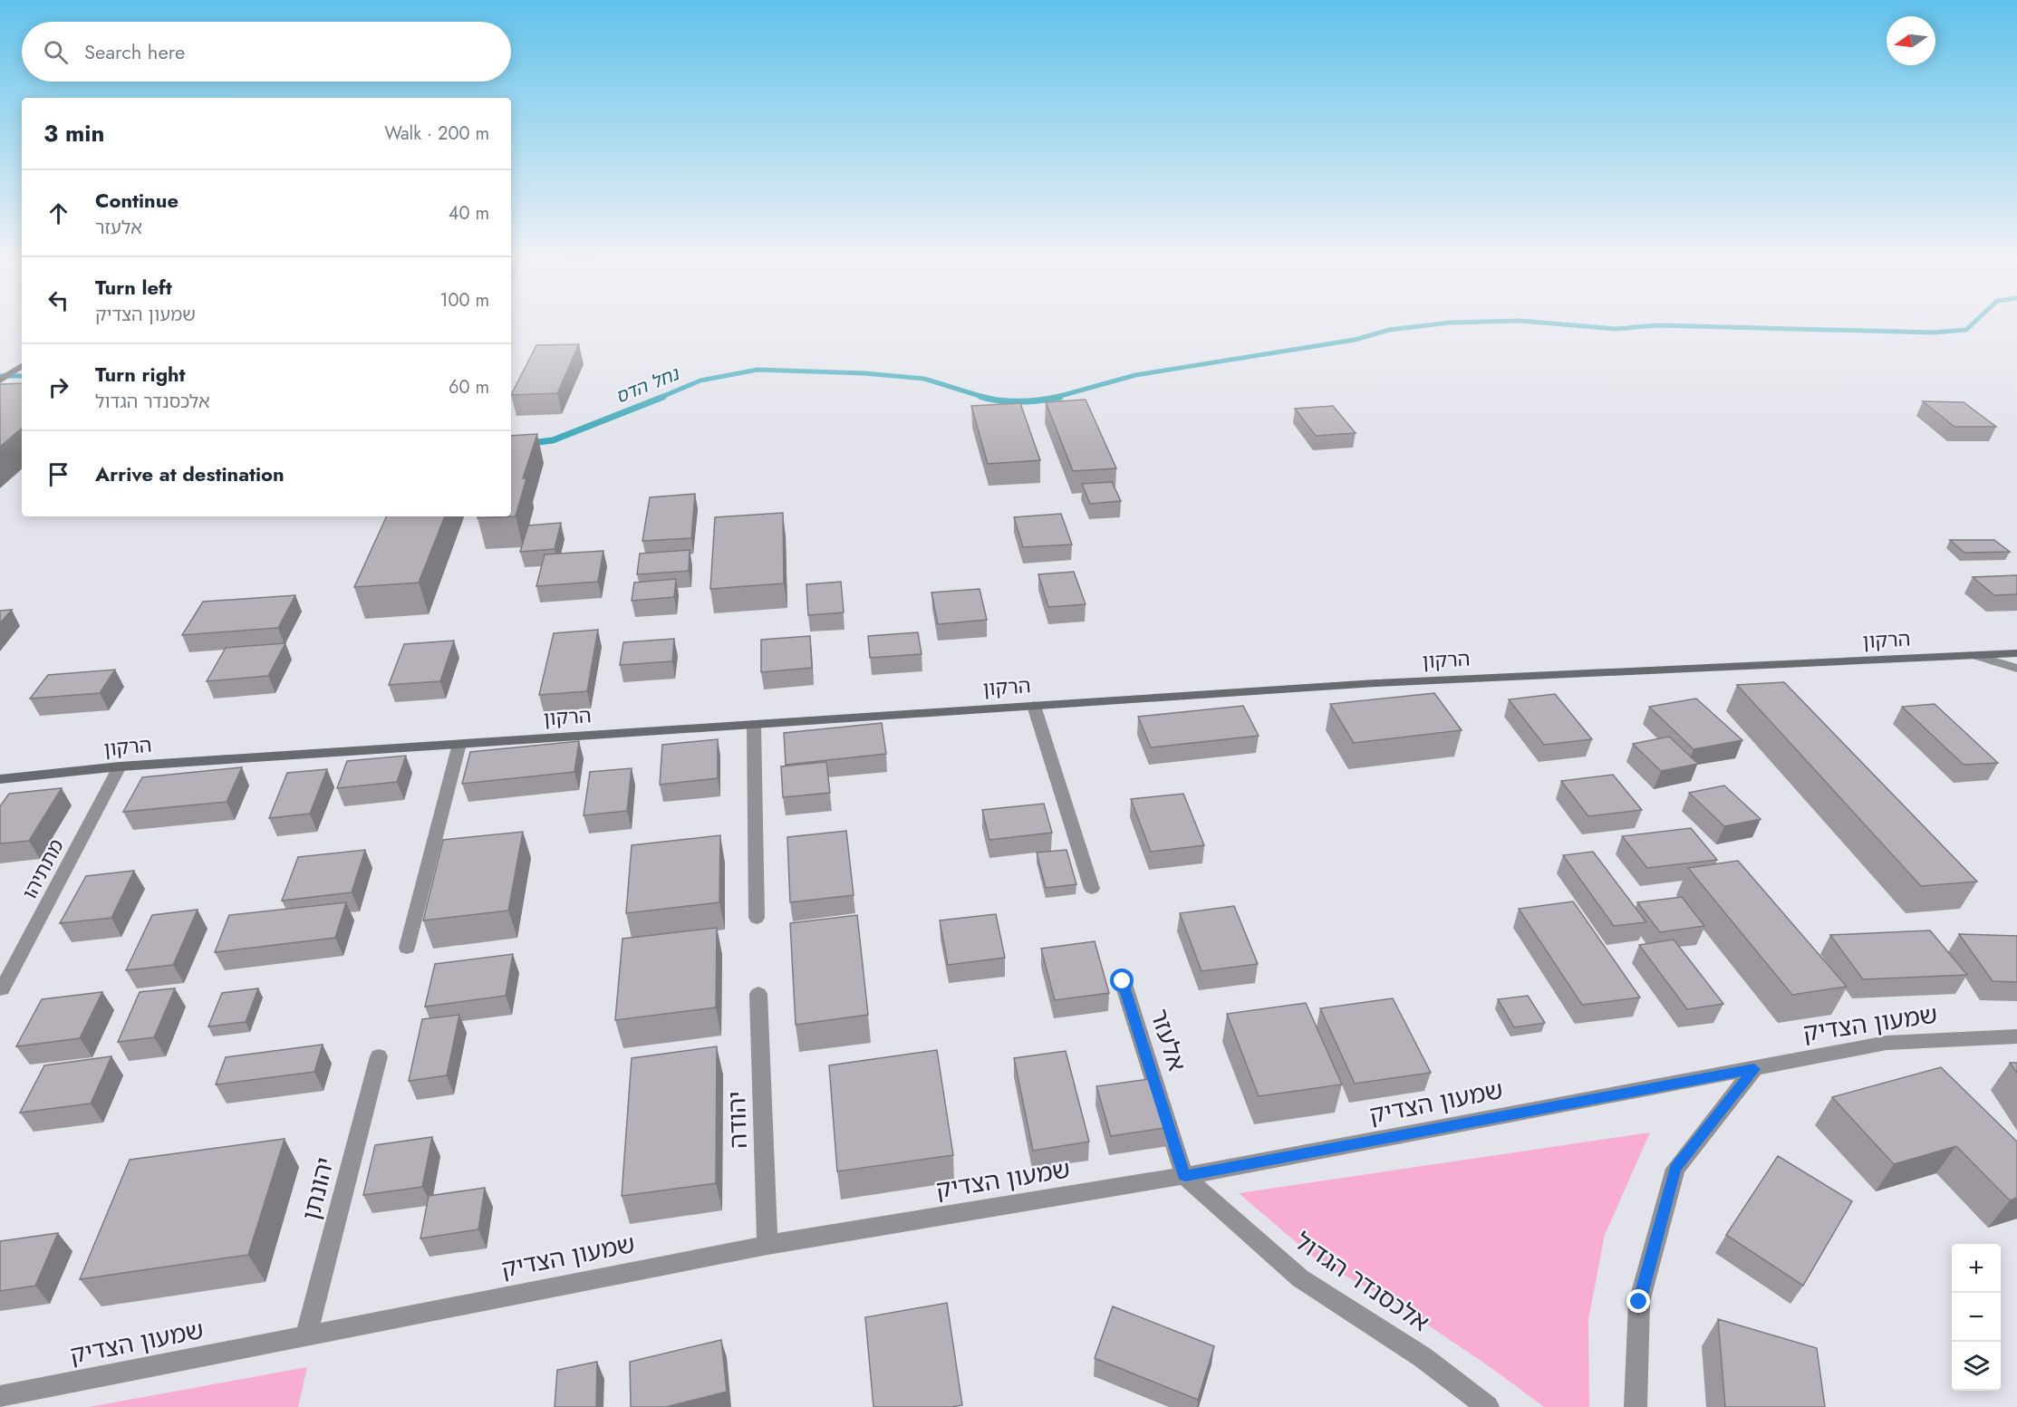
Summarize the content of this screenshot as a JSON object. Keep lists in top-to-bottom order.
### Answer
{
  "streets": {
    "street": [
      "הרקון",
      "מתתיהו",
      "שמעון הצדיק",
      "אלעזר",
      "יהודה",
      "יהונתן",
      "אלכסנדר הגדול"
    ]
  },
  "crossings": [
    ["הרקון", "מתתיהו"],
    ["שמעון הצדיק", "אלעזר"],
    ["שמעון הצדיק", "יהודה"],
    ["שמעון הצדיק", "יהונתן"],
    ["שמעון הצדיק", "אלכסנדר הגדול"],
    ["אלעזר", "אלכסנדר הגדול"]
  ],
  "water": ["נחל הדס"],
  "north": "left",
  "page": {
    "search": "Search here",
    "heading": ["3 min", "Walk · 200 m"],
    "list": [
      ["Continue", "אלעזר", "40 m"],
      ["Turn left", "שמעון הצדיק", "100 m"],
      ["Turn right", "אלכסנדר הגדול", "60 m"],
      "Arrive at destination"
    ],
    "map_buttons": ["+", "−"]
  }
}
